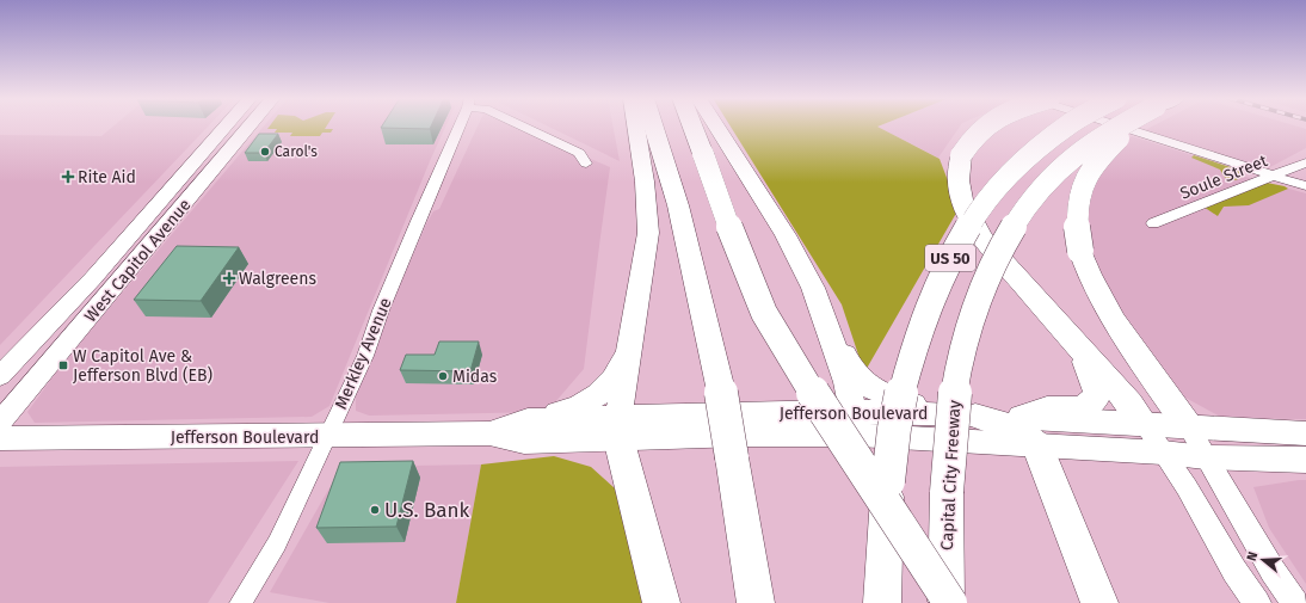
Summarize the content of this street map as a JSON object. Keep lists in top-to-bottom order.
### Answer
{
  "streets": {
    "highway": ["US 50", "Capital City Freeway"],
    "main road": ["West Capitol Avenue", "Jefferson Boulevard"],
    "street": ["Soule Street", "Merkley Avenue"]
  },
  "crossings": [
    ["Merkley Avenue", "Jefferson Boulevard"]
  ],
  "places": {
    "other": ["Carol's", "Midas", "U.S. Bank"],
    "health": ["Rite Aid", "Walgreens"],
    "transit": ["W Capitol Ave & Jefferson Blvd (EB)"]
  },
  "north": "left"
}
